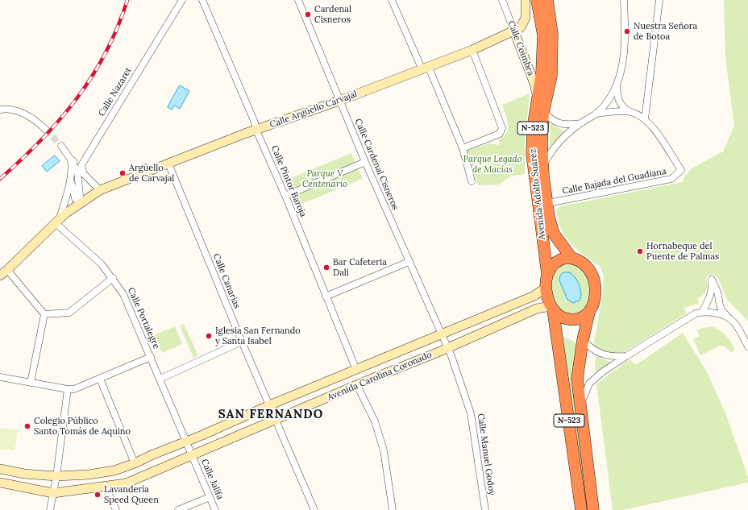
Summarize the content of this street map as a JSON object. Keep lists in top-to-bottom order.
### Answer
{
  "streets": {
    "highway": ["N-523", "Avenida Adolfo Suárez"],
    "main road": ["Calle Coimbra", "Calle Argüello Carvajal", "Avenida Carolina Coronado"],
    "street": [
      "Calle Nazaret",
      "Calle Cardenal Cisneros",
      "Calle Pintor Baroja",
      "Calle Bajada del Guadiana",
      "Calle Canarias",
      "Calle Portalegre",
      "Calle Manuel Godoy",
      "Calle Jalifa"
    ]
  },
  "crossings": [
    ["Calle Coimbra", "Calle Argüello Carvajal"],
    ["Calle Coimbra", "Avenida Adolfo Suárez"],
    ["Calle Argüello Carvajal", "Calle Cardenal Cisneros"],
    ["Calle Argüello Carvajal", "Calle Pintor Baroja"],
    ["Calle Argüello Carvajal", "Calle Canarias"],
    ["Calle Argüello Carvajal", "Calle Portalegre"],
    ["N-523", "Avenida Adolfo Suárez"],
    ["N-523", "Avenida Carolina Coronado"],
    ["Calle Cardenal Cisneros", "Avenida Carolina Coronado"],
    ["Calle Pintor Baroja", "Avenida Carolina Coronado"],
    ["Calle Bajada del Guadiana", "Avenida Adolfo Suárez"],
    ["Avenida Adolfo Suárez", "Avenida Carolina Coronado"],
    ["Calle Canarias", "Avenida Carolina Coronado"],
    ["Calle Portalegre", "Avenida Carolina Coronado"],
    ["Avenida Carolina Coronado", "Calle Manuel Godoy"],
    ["Avenida Carolina Coronado", "Calle Jalifa"]
  ],
  "districts": ["SAN FERNANDO"],
  "parks": ["Parque Legado de Macías", "Parque V Centenario"],
  "places": [
    "Cardenal Cisneros",
    "Nuestra Señora de Botoa",
    "Argüello de Carvajal",
    "Hornabeque del Puente de Palmas",
    "Bar Cafeteria Dali",
    "Iglesia San Fernando y Santa Isabel",
    "Colegio Público Santo Tomás de Aquino",
    "Lavandería Speed Queen"
  ]
}
